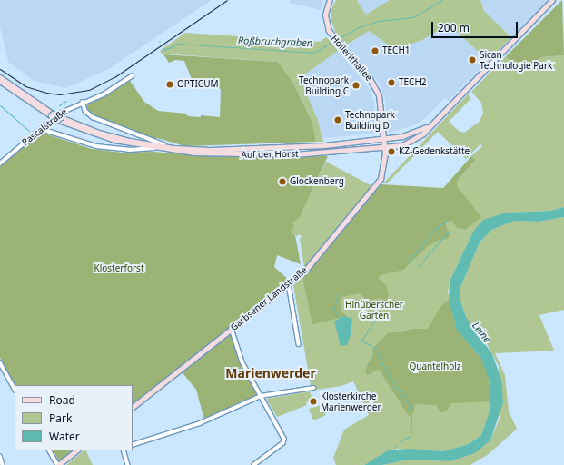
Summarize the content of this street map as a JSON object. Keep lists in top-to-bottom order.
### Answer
{
  "streets": {
    "street": [
      "Hollerithallee",
      "Pascalstraße",
      "Auf der Horst",
      "Garbsener Landstraße"
    ]
  },
  "crossings": [
    ["Hollerithallee", "Auf der Horst"],
    ["Hollerithallee", "Garbsener Landstraße"],
    ["Pascalstraße", "Auf der Horst"],
    ["Auf der Horst", "Garbsener Landstraße"]
  ],
  "districts": ["Marienwerder"],
  "water": ["Roßbruchgraben", "Leine"],
  "parks": ["Klosterforst", "Hinüberscher Garten", "Quantelholz"],
  "places": [
    "TECH1",
    "Sican Technologie Park",
    "TECH2",
    "OPTICUM",
    "Technopark Building C",
    "Technopark Building D",
    "KZ-Gedenkstätte",
    "Glockenberg",
    "Klosterkirche Marienwerder"
  ],
  "legend": ["Road", "Park", "Water"],
  "scale_bar": "200 m"
}
